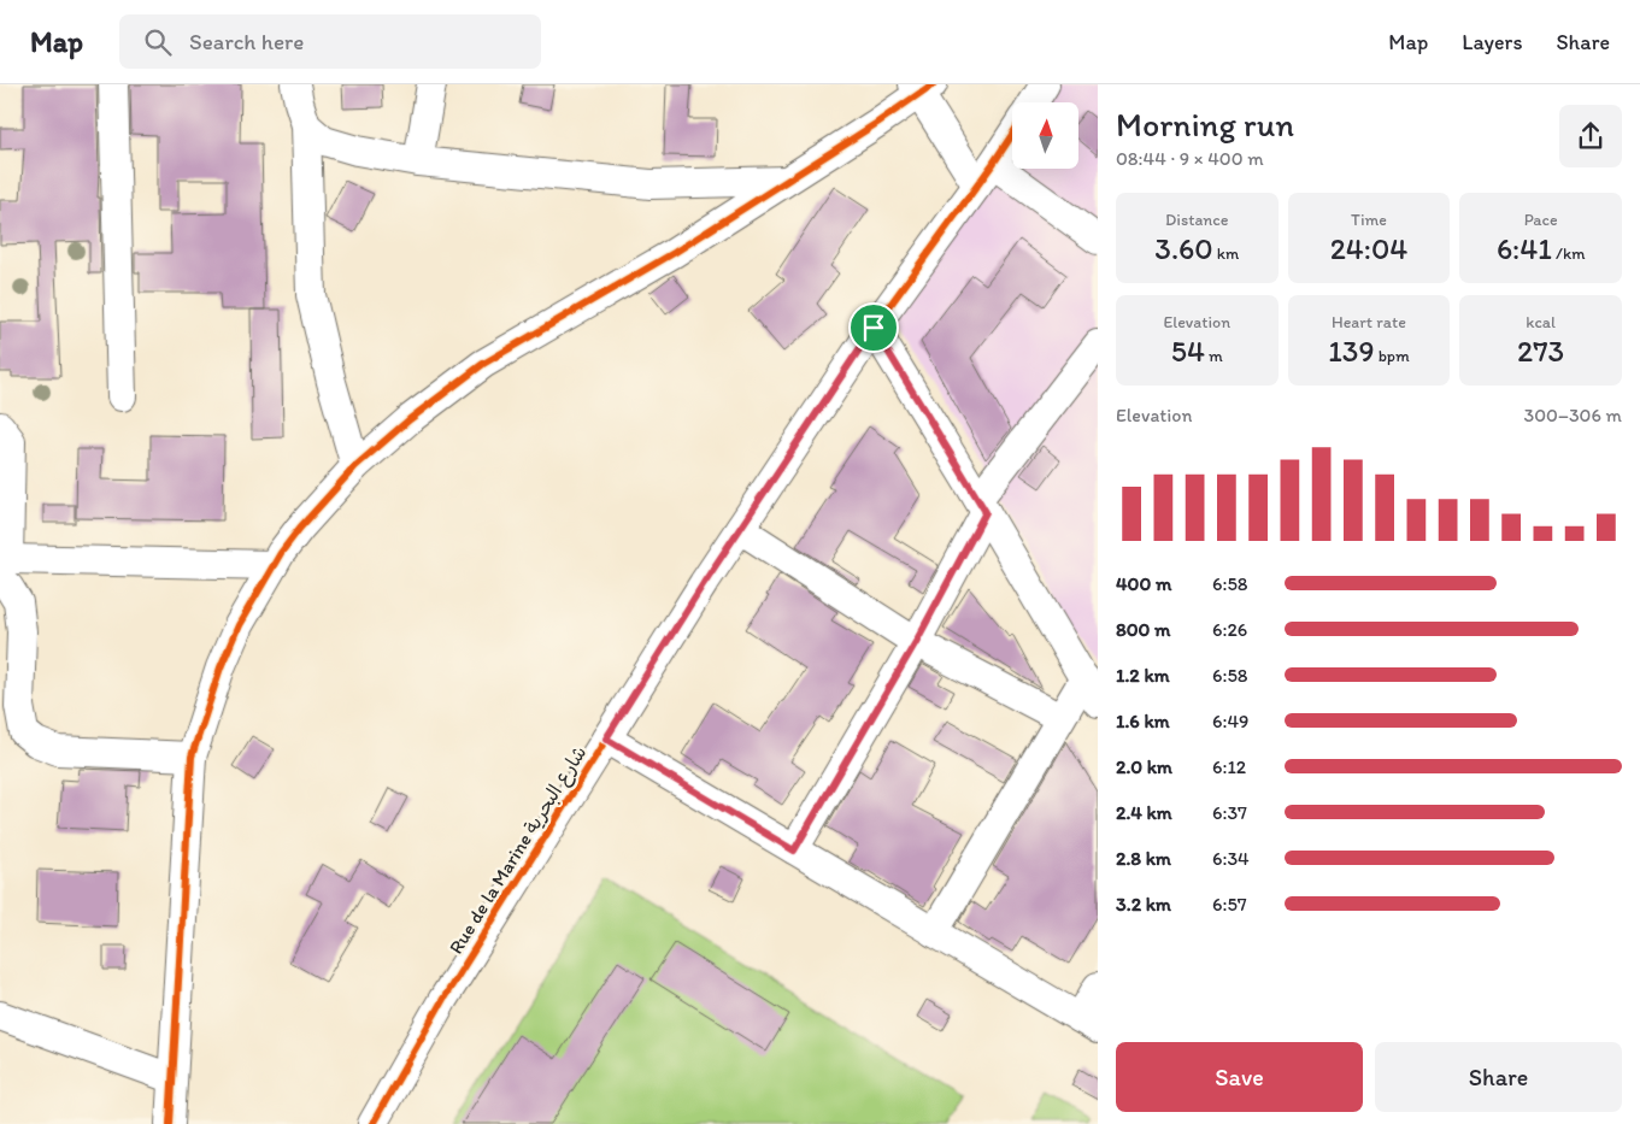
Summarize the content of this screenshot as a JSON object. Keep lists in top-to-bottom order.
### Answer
{
  "streets": {
    "street": ["Rue de la Marine شارع البحرية"]
  },
  "north": "top",
  "page": {
    "header": "Map",
    "search": "Search here",
    "nav": ["Map", "Layers", "Share"],
    "heading": ["Morning run", "08:44 · 9 × 400 m"],
    "stats": [
      ["Distance", "3.60 km"],
      ["Time", "24:04"],
      ["Pace", "6:41 /km"],
      ["Elevation", "54 m"],
      ["Heart rate", "139 bpm"],
      ["kcal", "273"]
    ],
    "chart": ["Elevation", "300–306 m"],
    "list": [
      {
        "name": "400 m",
        "note": "6:58"
      },
      {
        "name": "800 m",
        "note": "6:26"
      },
      {
        "name": "1.2 km",
        "note": "6:58"
      },
      {
        "name": "1.6 km",
        "note": "6:49"
      },
      {
        "name": "2.0 km",
        "note": "6:12"
      },
      {
        "name": "2.4 km",
        "note": "6:37"
      },
      {
        "name": "2.8 km",
        "note": "6:34"
      },
      {
        "name": "3.2 km",
        "note": "6:57"
      }
    ],
    "buttons": ["Save", "Share"]
  }
}
